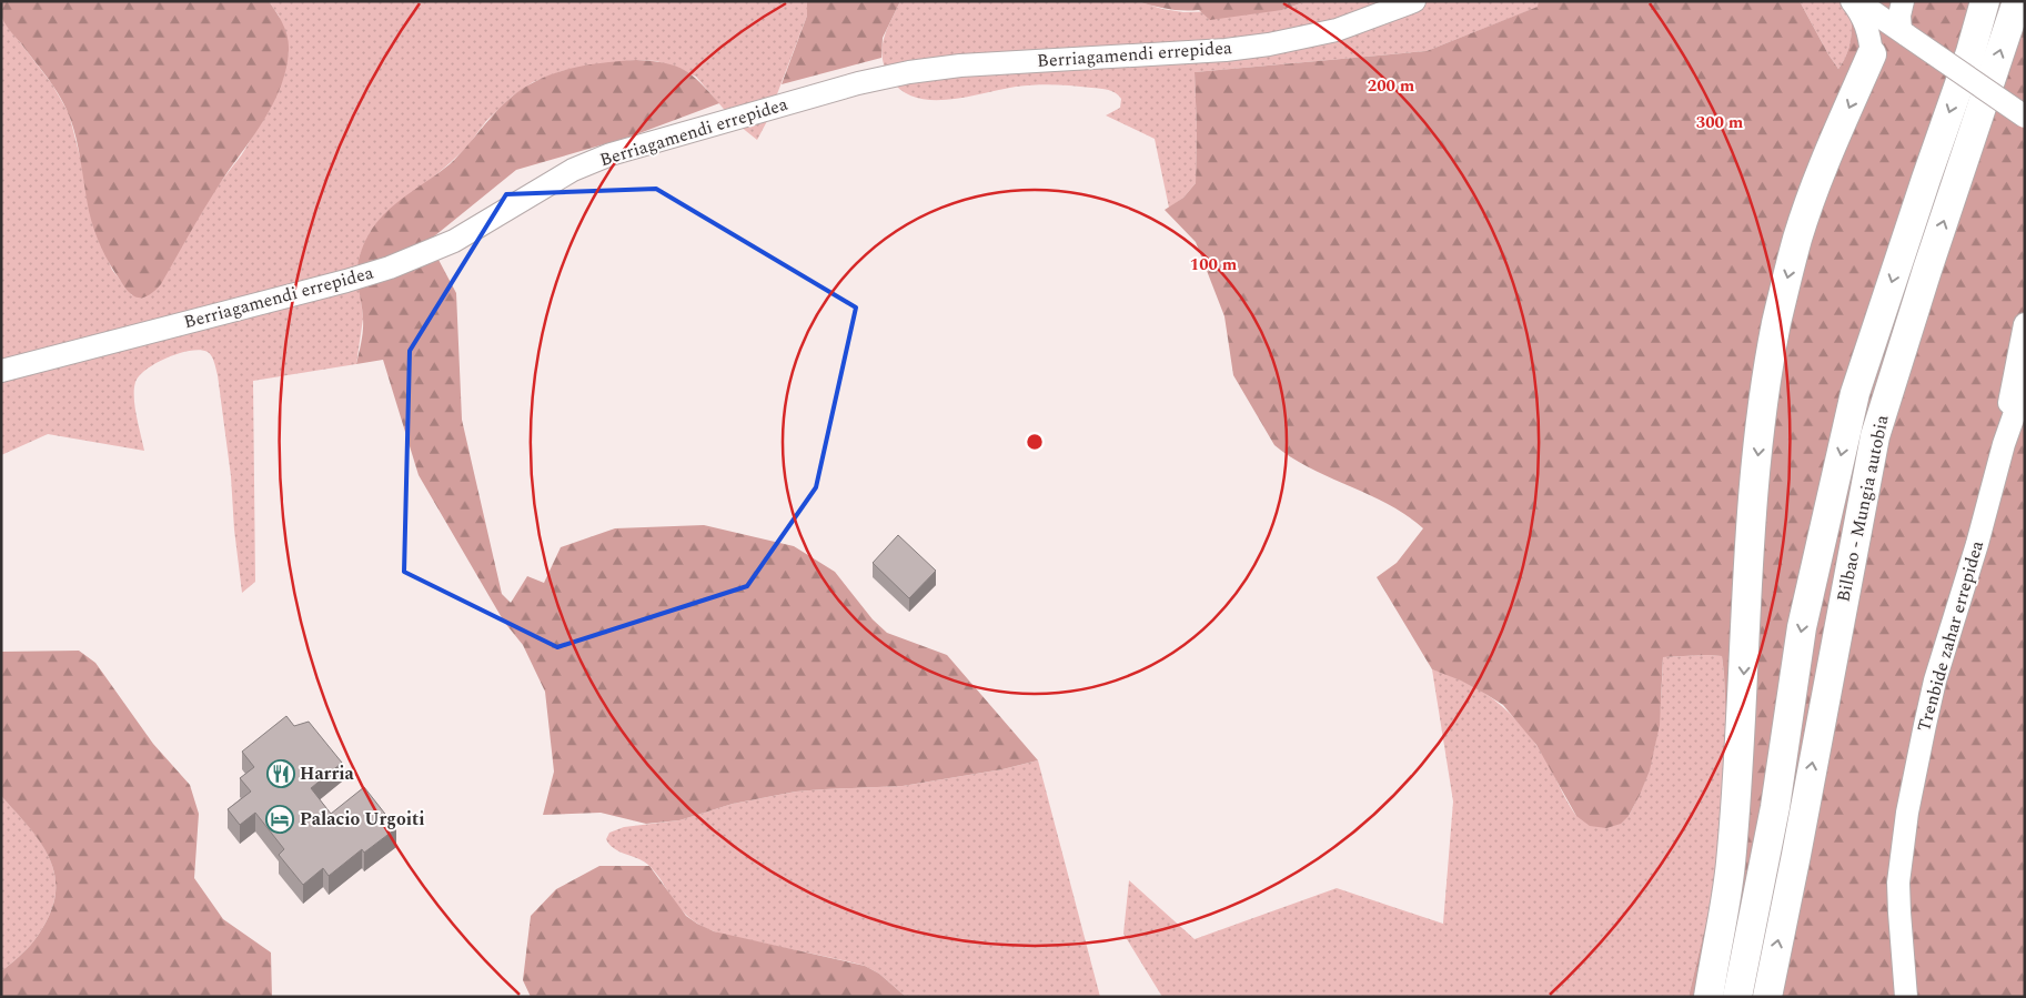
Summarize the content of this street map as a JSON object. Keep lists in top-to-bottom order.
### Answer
{
  "streets": {
    "highway": ["Bilbao - Mungia autobia"],
    "street": ["Berriagamendi errepidea", "Trenbide zahar errepidea"]
  },
  "places": {
    "restaurant": ["Harria"],
    "hotel": ["Palacio Urgoiti"]
  },
  "rings": ["200 m", "300 m", "100 m"]
}
